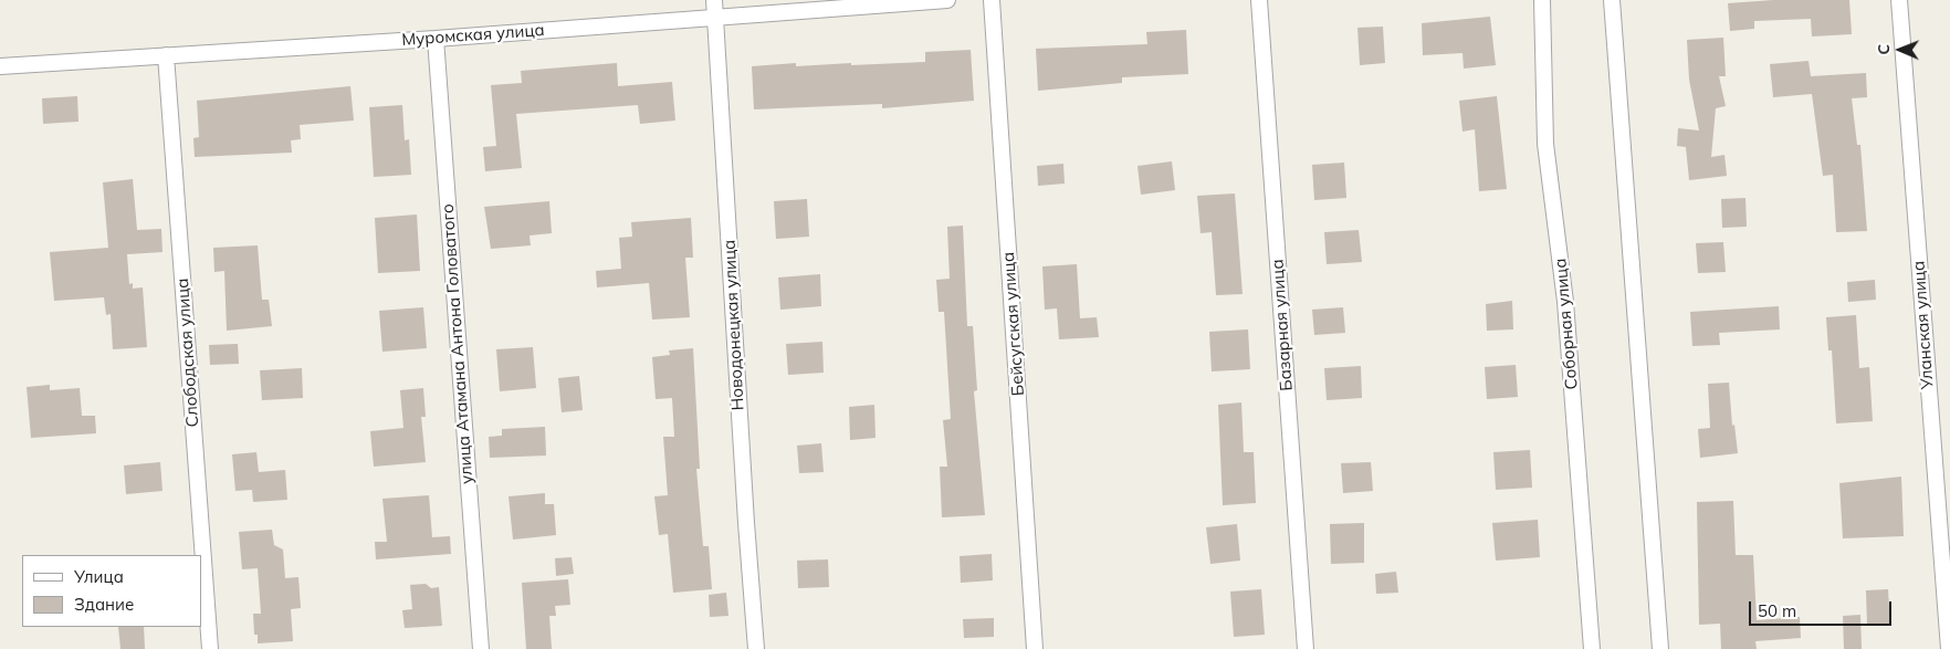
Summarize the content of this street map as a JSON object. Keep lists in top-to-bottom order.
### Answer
{
  "streets": {
    "street": [
      "Муромская улица",
      "Бейсугская улица",
      "Соборная улица",
      "Новодонецкая улица",
      "Базарная улица",
      "Уланская улица",
      "улица Атамана Антона Головатого",
      "Слободская улица"
    ]
  },
  "crossings": [
    ["Муромская улица", "Новодонецкая улица"],
    ["Муромская улица", "улица Атамана Антона Головатого"],
    ["Муромская улица", "Слободская улица"]
  ],
  "legend": ["Улица", "Здание"],
  "scale_bar": "50 m",
  "north": "left"
}
